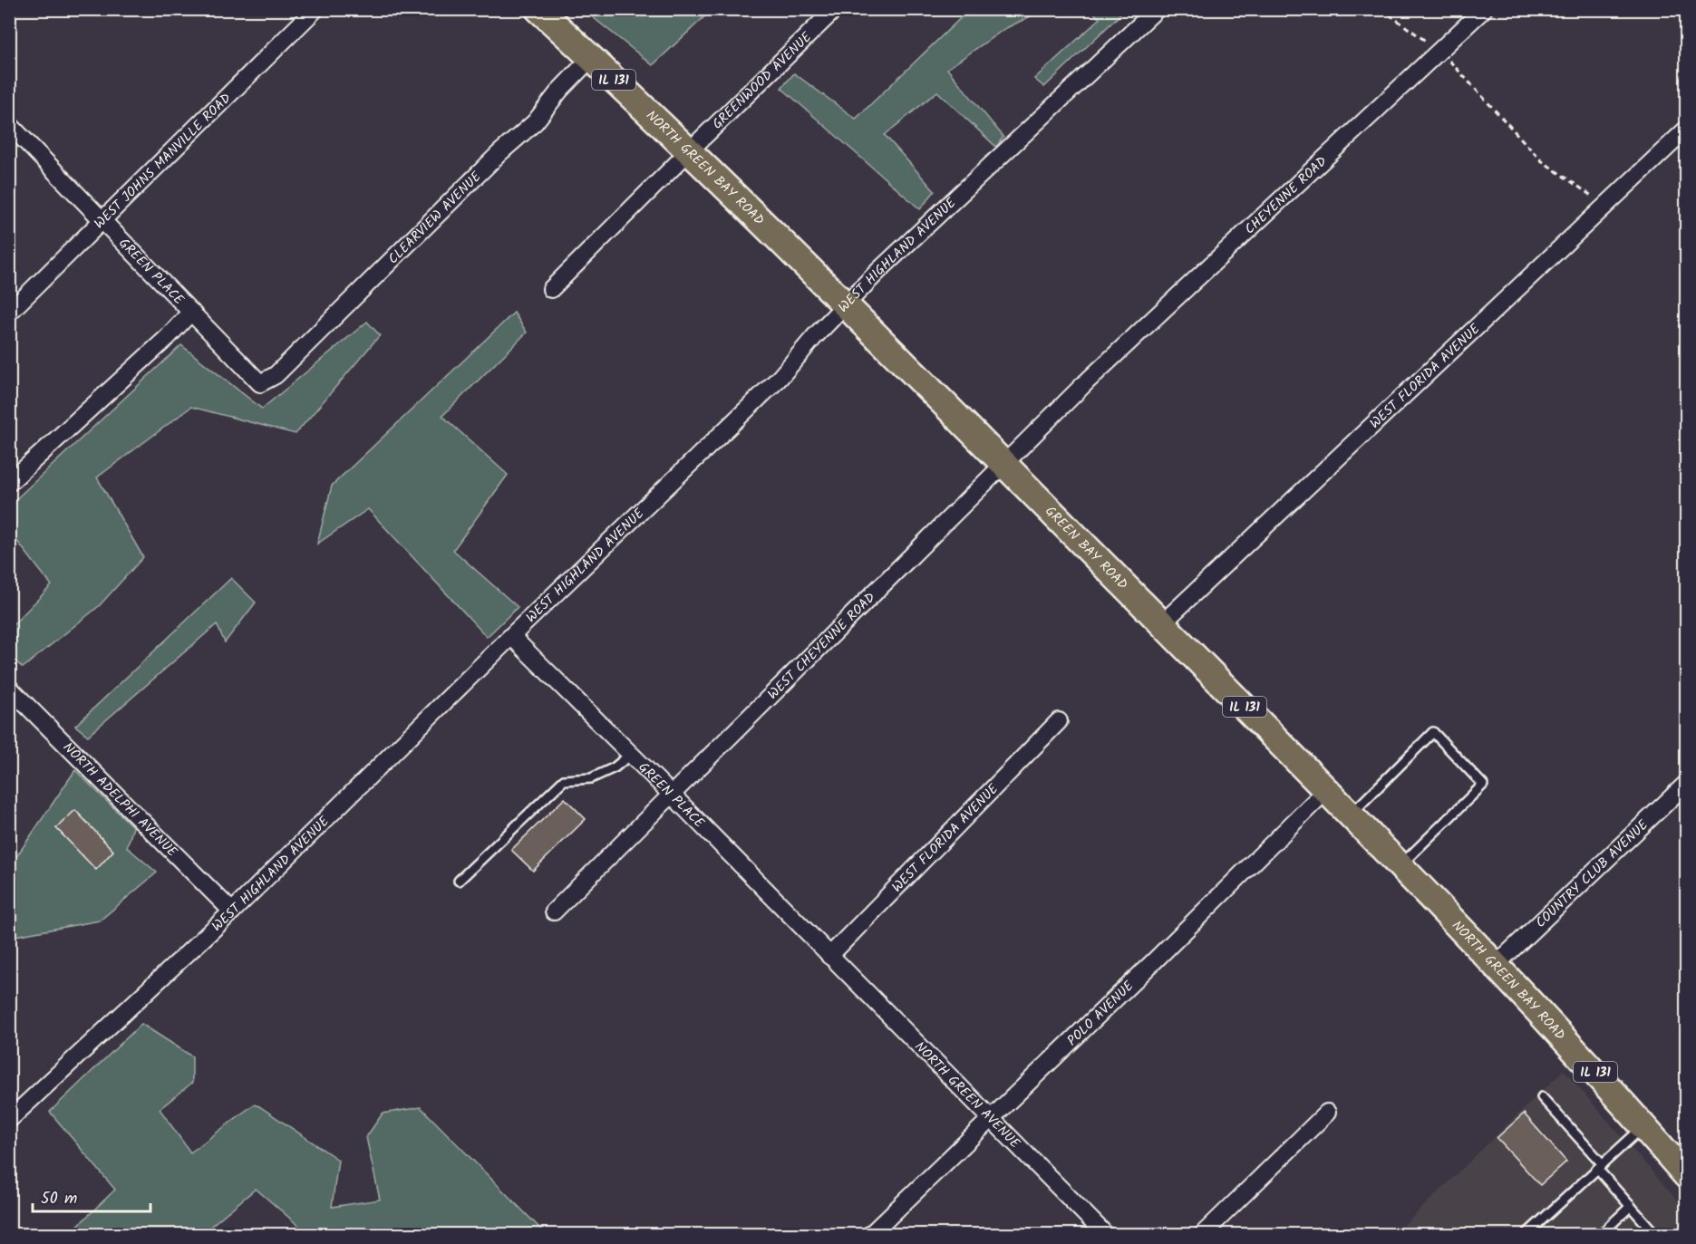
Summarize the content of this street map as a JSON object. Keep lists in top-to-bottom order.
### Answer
{
  "streets": {
    "main road": ["IL 131", "NORTH GREEN BAY ROAD", "GREEN BAY ROAD"],
    "street": [
      "GREENWOOD AVENUE",
      "WEST JOHNS MANVILLE ROAD",
      "CHEYENNE ROAD",
      "CLEARVIEW AVENUE",
      "WEST HIGHLAND AVENUE",
      "GREEN PLACE",
      "WEST FLORIDA AVENUE",
      "WEST CHEYENNE ROAD",
      "NORTH ADELPHI AVENUE",
      "COUNTRY CLUB AVENUE",
      "POLO AVENUE",
      "NORTH GREEN AVENUE"
    ]
  },
  "crossings": [
    ["GREENWOOD AVENUE", "NORTH GREEN BAY ROAD"],
    ["WEST JOHNS MANVILLE ROAD", "GREEN PLACE"],
    ["NORTH GREEN BAY ROAD", "CLEARVIEW AVENUE"],
    ["NORTH GREEN BAY ROAD", "WEST HIGHLAND AVENUE"],
    ["NORTH GREEN BAY ROAD", "GREEN BAY ROAD"],
    ["NORTH GREEN BAY ROAD", "COUNTRY CLUB AVENUE"],
    ["NORTH GREEN BAY ROAD", "POLO AVENUE"],
    ["CHEYENNE ROAD", "WEST CHEYENNE ROAD"],
    ["CLEARVIEW AVENUE", "GREEN PLACE"],
    ["WEST HIGHLAND AVENUE", "GREEN PLACE"],
    ["WEST HIGHLAND AVENUE", "GREEN BAY ROAD"],
    ["WEST HIGHLAND AVENUE", "NORTH ADELPHI AVENUE"],
    ["GREEN PLACE", "WEST FLORIDA AVENUE"],
    ["GREEN PLACE", "WEST CHEYENNE ROAD"],
    ["GREEN PLACE", "NORTH GREEN AVENUE"],
    ["WEST FLORIDA AVENUE", "GREEN BAY ROAD"],
    ["WEST FLORIDA AVENUE", "NORTH GREEN AVENUE"],
    ["GREEN BAY ROAD", "WEST CHEYENNE ROAD"],
    ["GREEN BAY ROAD", "POLO AVENUE"],
    ["POLO AVENUE", "NORTH GREEN AVENUE"]
  ],
  "scale_bar": "50 m"
}
